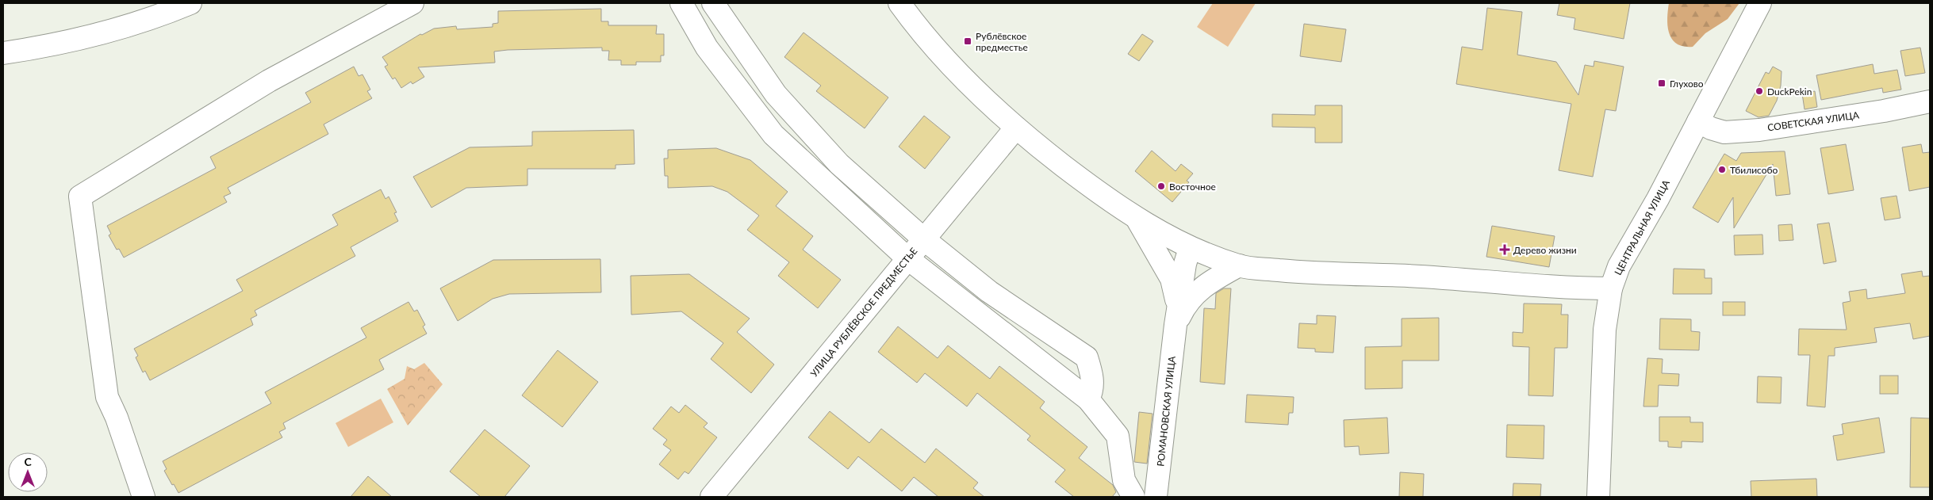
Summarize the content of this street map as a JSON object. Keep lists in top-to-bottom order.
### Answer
{
  "streets": {
    "street": [
      "СОВЕТСКАЯ УЛИЦА",
      "ЦЕНТРАЛЬНАЯ УЛИЦА",
      "УЛИЦА РУБЛЁВСКОЕ ПРЕДМЕСТЬЕ",
      "РОМАНОВСКАЯ УЛИЦА"
    ]
  },
  "crossings": [
    ["СОВЕТСКАЯ УЛИЦА", "ЦЕНТРАЛЬНАЯ УЛИЦА"]
  ],
  "places": {
    "transit": ["Рублёвское предместье", "Глухово"],
    "other": ["DuckPekin", "Тбилисобо", "Восточное"],
    "health": ["Дерево жизни"]
  },
  "north": "top"
}
